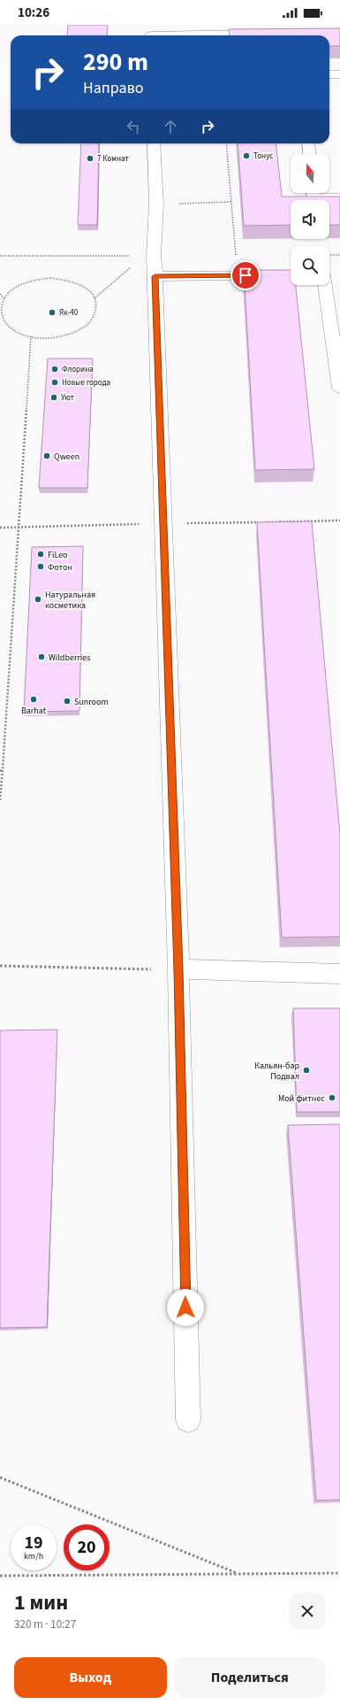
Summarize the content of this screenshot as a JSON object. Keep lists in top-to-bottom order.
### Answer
{
  "places": [
    "Тонус",
    "7 Комнат",
    "Як-40",
    "Флорина",
    "Новые города",
    "Уют",
    "Qween",
    "FiLeo",
    "Фотон",
    "Натуральная косметика",
    "Wildberries",
    "Barhat",
    "Sunroom",
    "Кальян-бар Подвал",
    "Мой фитнес"
  ],
  "north": "top",
  "page": {
    "status": "10:26",
    "turn": ["290 m", "Направо"],
    "speed": "19 km/h",
    "limit": "20",
    "heading": ["1 мин", "320 m · 10:27"],
    "buttons": ["Выход", "Поделиться"]
  }
}
